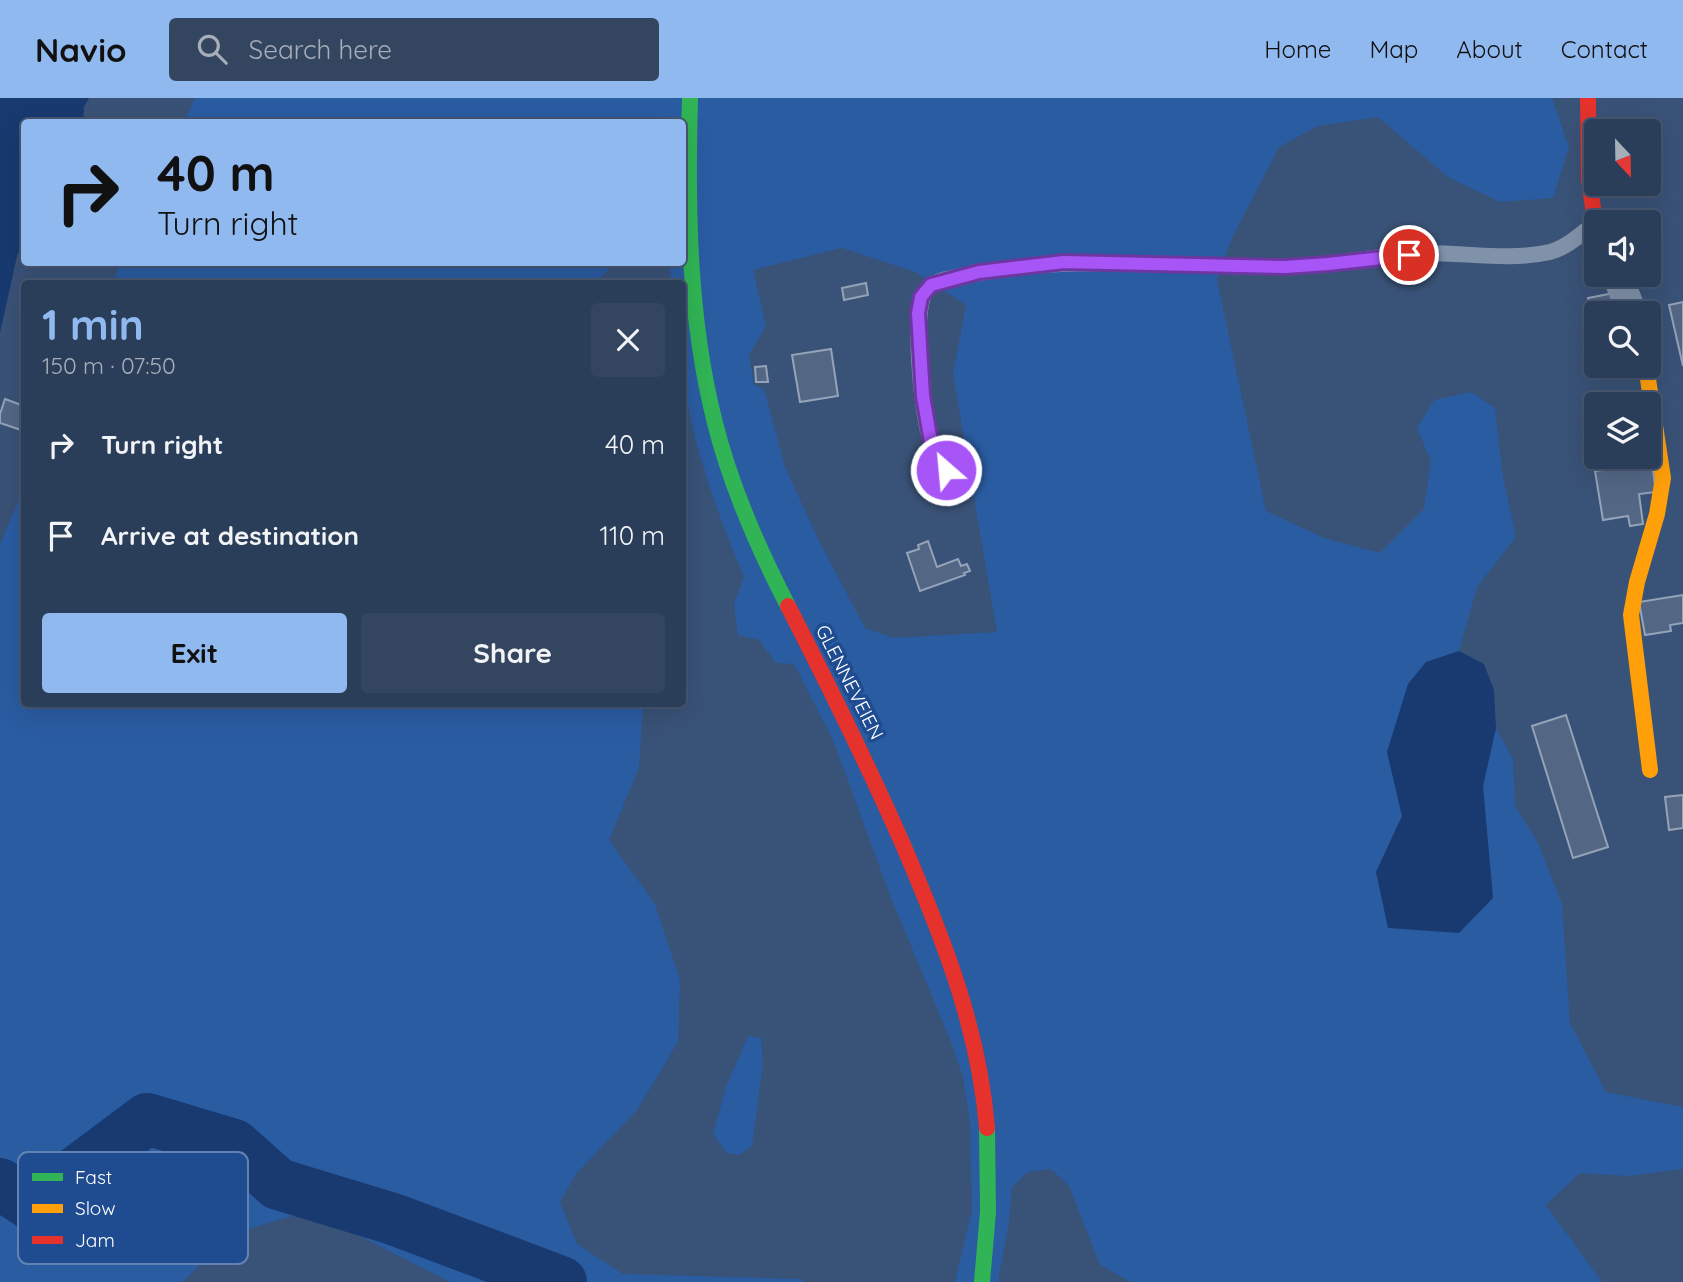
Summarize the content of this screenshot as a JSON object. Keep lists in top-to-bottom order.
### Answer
{
  "streets": {
    "main road": ["GLENNEVEIEN"]
  },
  "legend": ["Fast", "Slow", "Jam"],
  "north": "bottom",
  "page": {
    "header": "Navio",
    "search": "Search here",
    "nav": [
      "Home",
      "Map",
      "About",
      "Contact"
    ],
    "turn": ["40 m", "Turn right"],
    "heading": ["1 min", "150 m · 07:50"],
    "list": [
      {
        "name": "Turn right",
        "value": "40 m"
      },
      {
        "name": "Arrive at destination",
        "value": "110 m"
      }
    ],
    "buttons": ["Exit", "Share"]
  }
}
